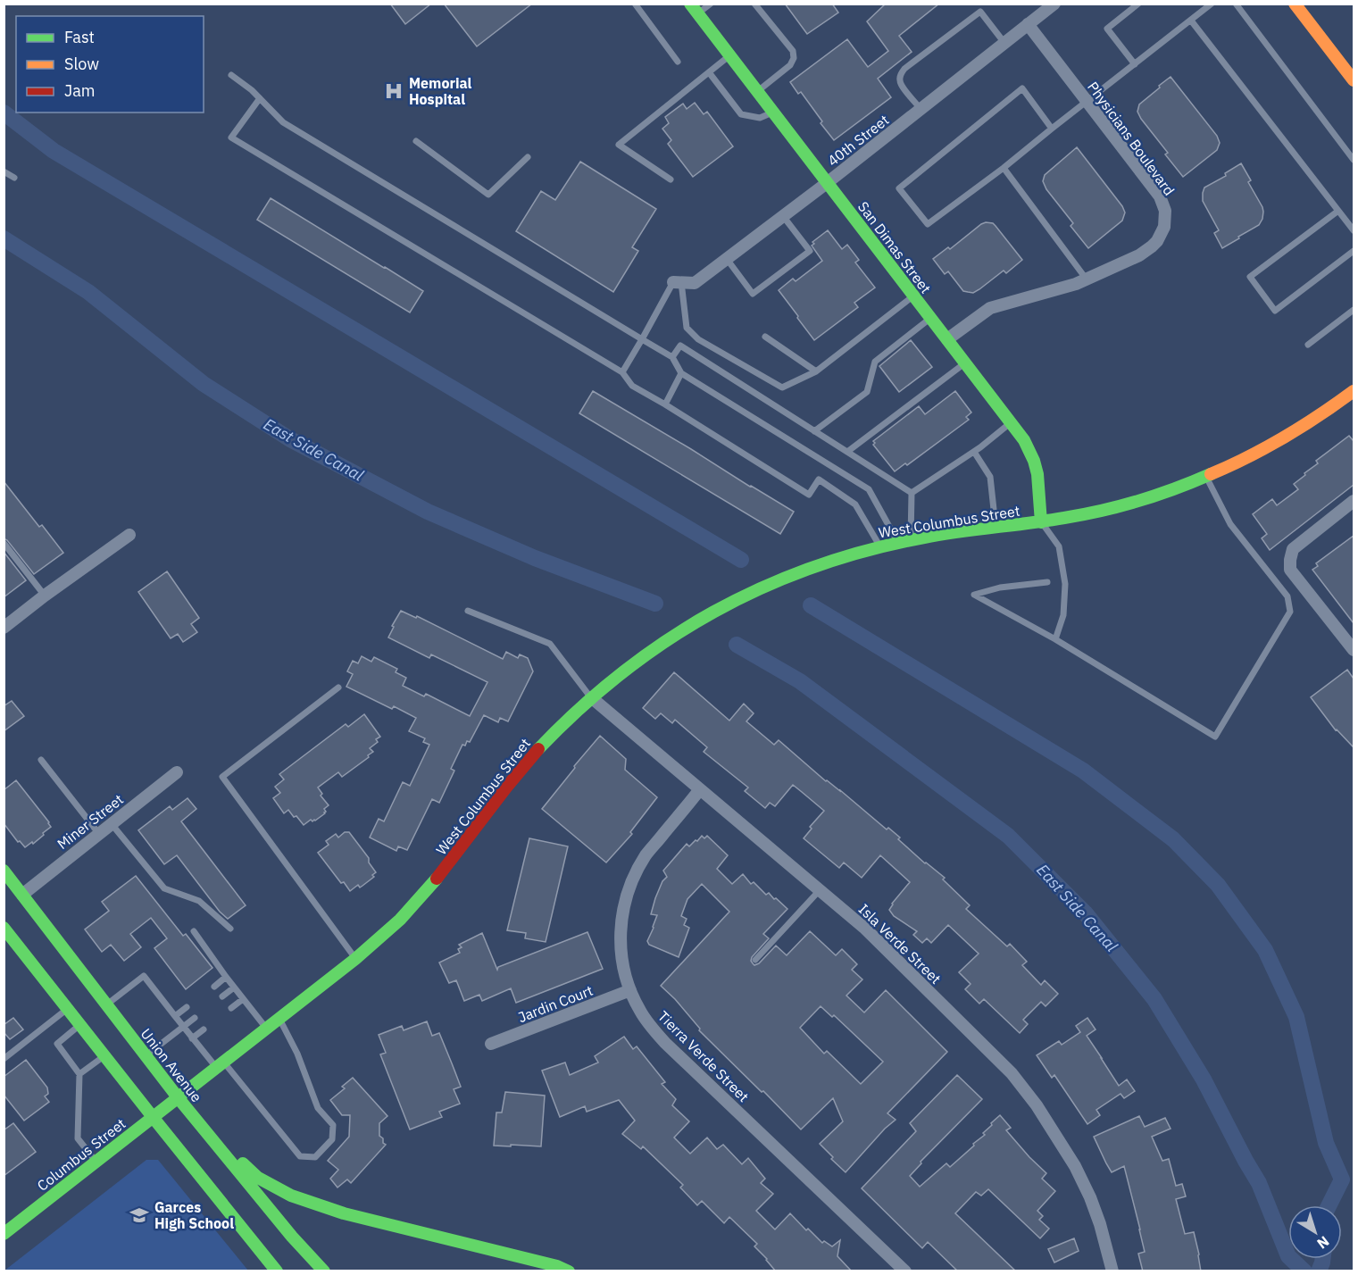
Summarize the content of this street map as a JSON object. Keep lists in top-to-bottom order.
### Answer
{
  "streets": {
    "main road": [
      "San Dimas Street",
      "West Columbus Street",
      "Union Avenue",
      "Columbus Street"
    ],
    "street": [
      "Physicians Boulevard",
      "40th Street",
      "Miner Street",
      "Isla Verde Street",
      "Jardin Court",
      "Tierra Verde Street"
    ]
  },
  "crossings": [
    ["Physicians Boulevard", "40th Street"],
    ["Physicians Boulevard", "San Dimas Street"],
    ["40th Street", "San Dimas Street"],
    ["San Dimas Street", "West Columbus Street"],
    ["West Columbus Street", "Isla Verde Street"],
    ["West Columbus Street", "Union Avenue"],
    ["West Columbus Street", "Columbus Street"],
    ["Miner Street", "Union Avenue"],
    ["Isla Verde Street", "Tierra Verde Street"],
    ["Jardin Court", "Tierra Verde Street"],
    ["Union Avenue", "Columbus Street"]
  ],
  "water": ["East Side Canal"],
  "places": {
    "hospital": ["Memorial Hospital"],
    "school or university": ["Garces High School"]
  },
  "legend": ["Fast", "Slow", "Jam"],
  "north": "bottom right"
}
